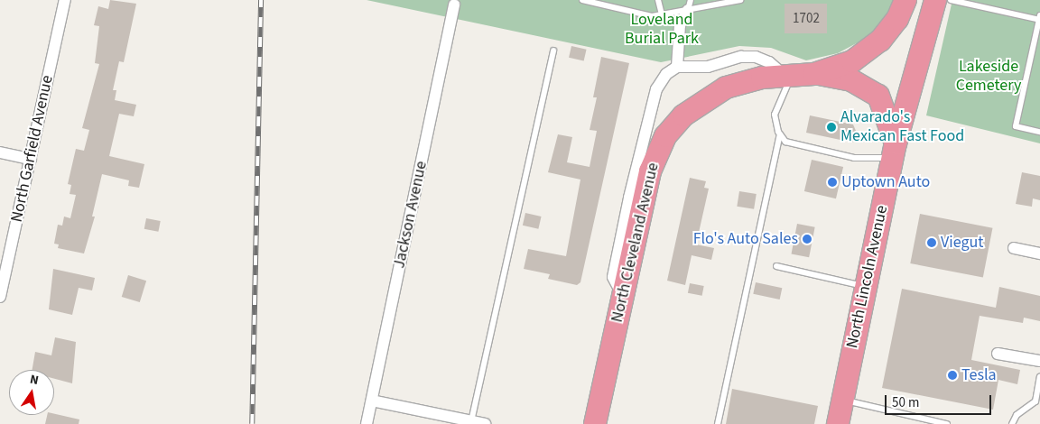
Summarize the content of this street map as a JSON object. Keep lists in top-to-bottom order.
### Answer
{
  "streets": {
    "highway": ["North Cleveland Avenue", "North Lincoln Avenue"],
    "street": ["North Garfield Avenue", "Jackson Avenue"]
  },
  "parks": ["Loveland Burial Park", "Lakeside Cemetery"],
  "places": [
    "Alvarado's Mexican Fast Food",
    "Uptown Auto",
    "Flo's Auto Sales",
    "Viegut",
    "Tesla"
  ],
  "house_numbers": ["1702"],
  "scale_bar": "50 m",
  "north": "top"
}
